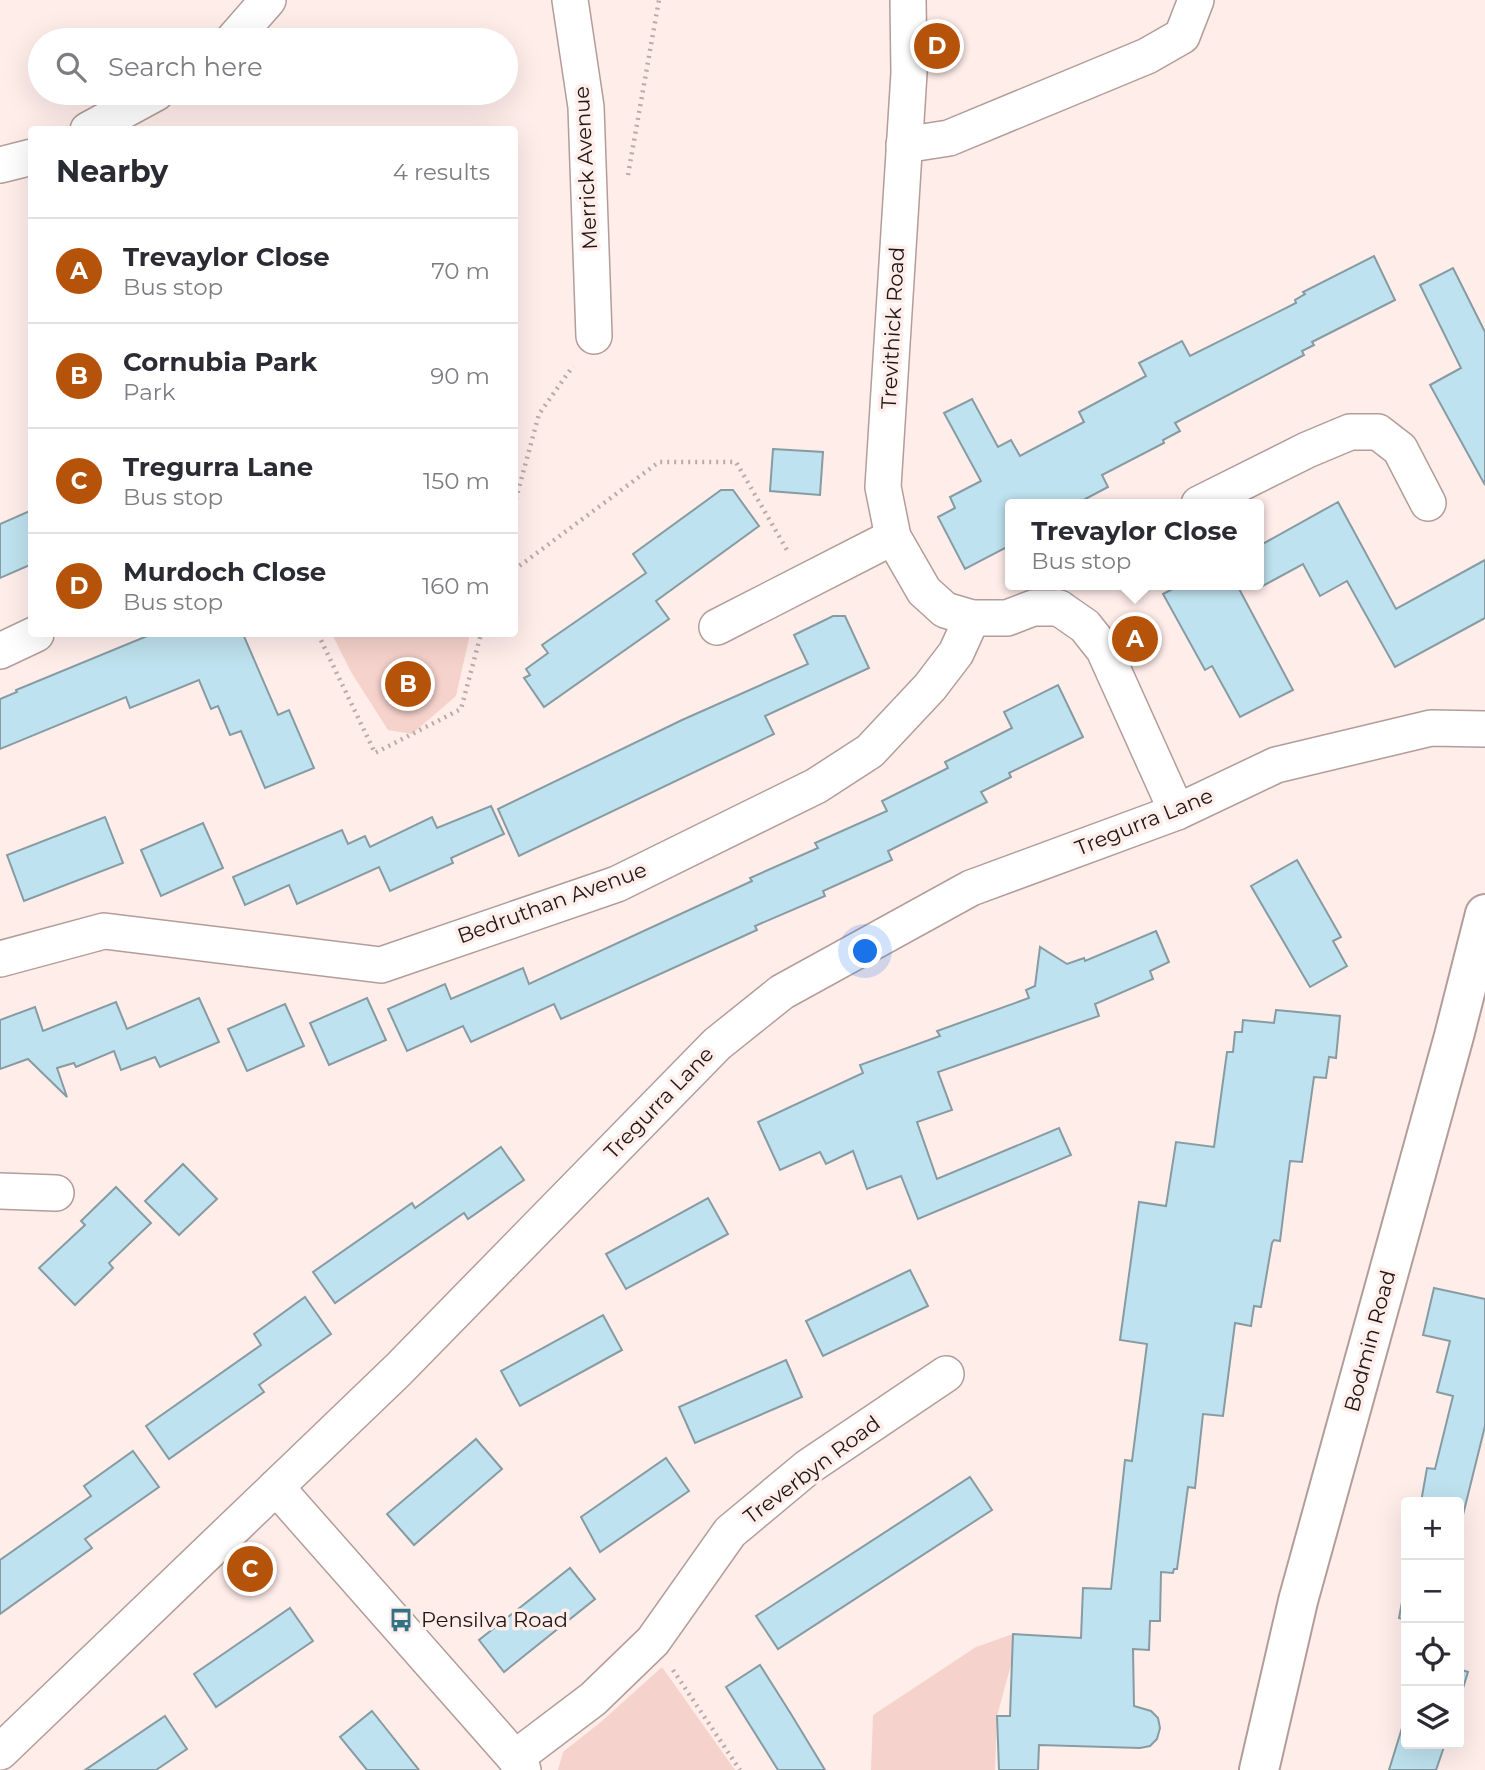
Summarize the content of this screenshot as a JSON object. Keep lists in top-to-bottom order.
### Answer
{
  "streets": {
    "street": [
      "Merrick Avenue",
      "Trevithick Road",
      "Tregurra Lane",
      "Bedruthan Avenue",
      "Bodmin Road",
      "Treverbyn Road"
    ]
  },
  "crossings": [
    ["Trevithick Road", "Bedruthan Avenue"]
  ],
  "places": {
    "bus stop": ["Pensilva Road"]
  },
  "page": {
    "pins": [
      "D",
      "A",
      "B",
      "C"
    ],
    "search": "Search here",
    "heading": ["Nearby", "4 results"],
    "list": [
      {
        "mark": "A",
        "name": "Trevaylor Close",
        "note": "Bus stop",
        "value": "70 m"
      },
      {
        "mark": "B",
        "name": "Cornubia Park",
        "note": "Park",
        "value": "90 m"
      },
      {
        "mark": "C",
        "name": "Tregurra Lane",
        "note": "Bus stop",
        "value": "150 m"
      },
      {
        "mark": "D",
        "name": "Murdoch Close",
        "note": "Bus stop",
        "value": "160 m"
      }
    ],
    "popup": ["Trevaylor Close", "Bus stop"],
    "map_buttons": ["+", "−"]
  }
}
